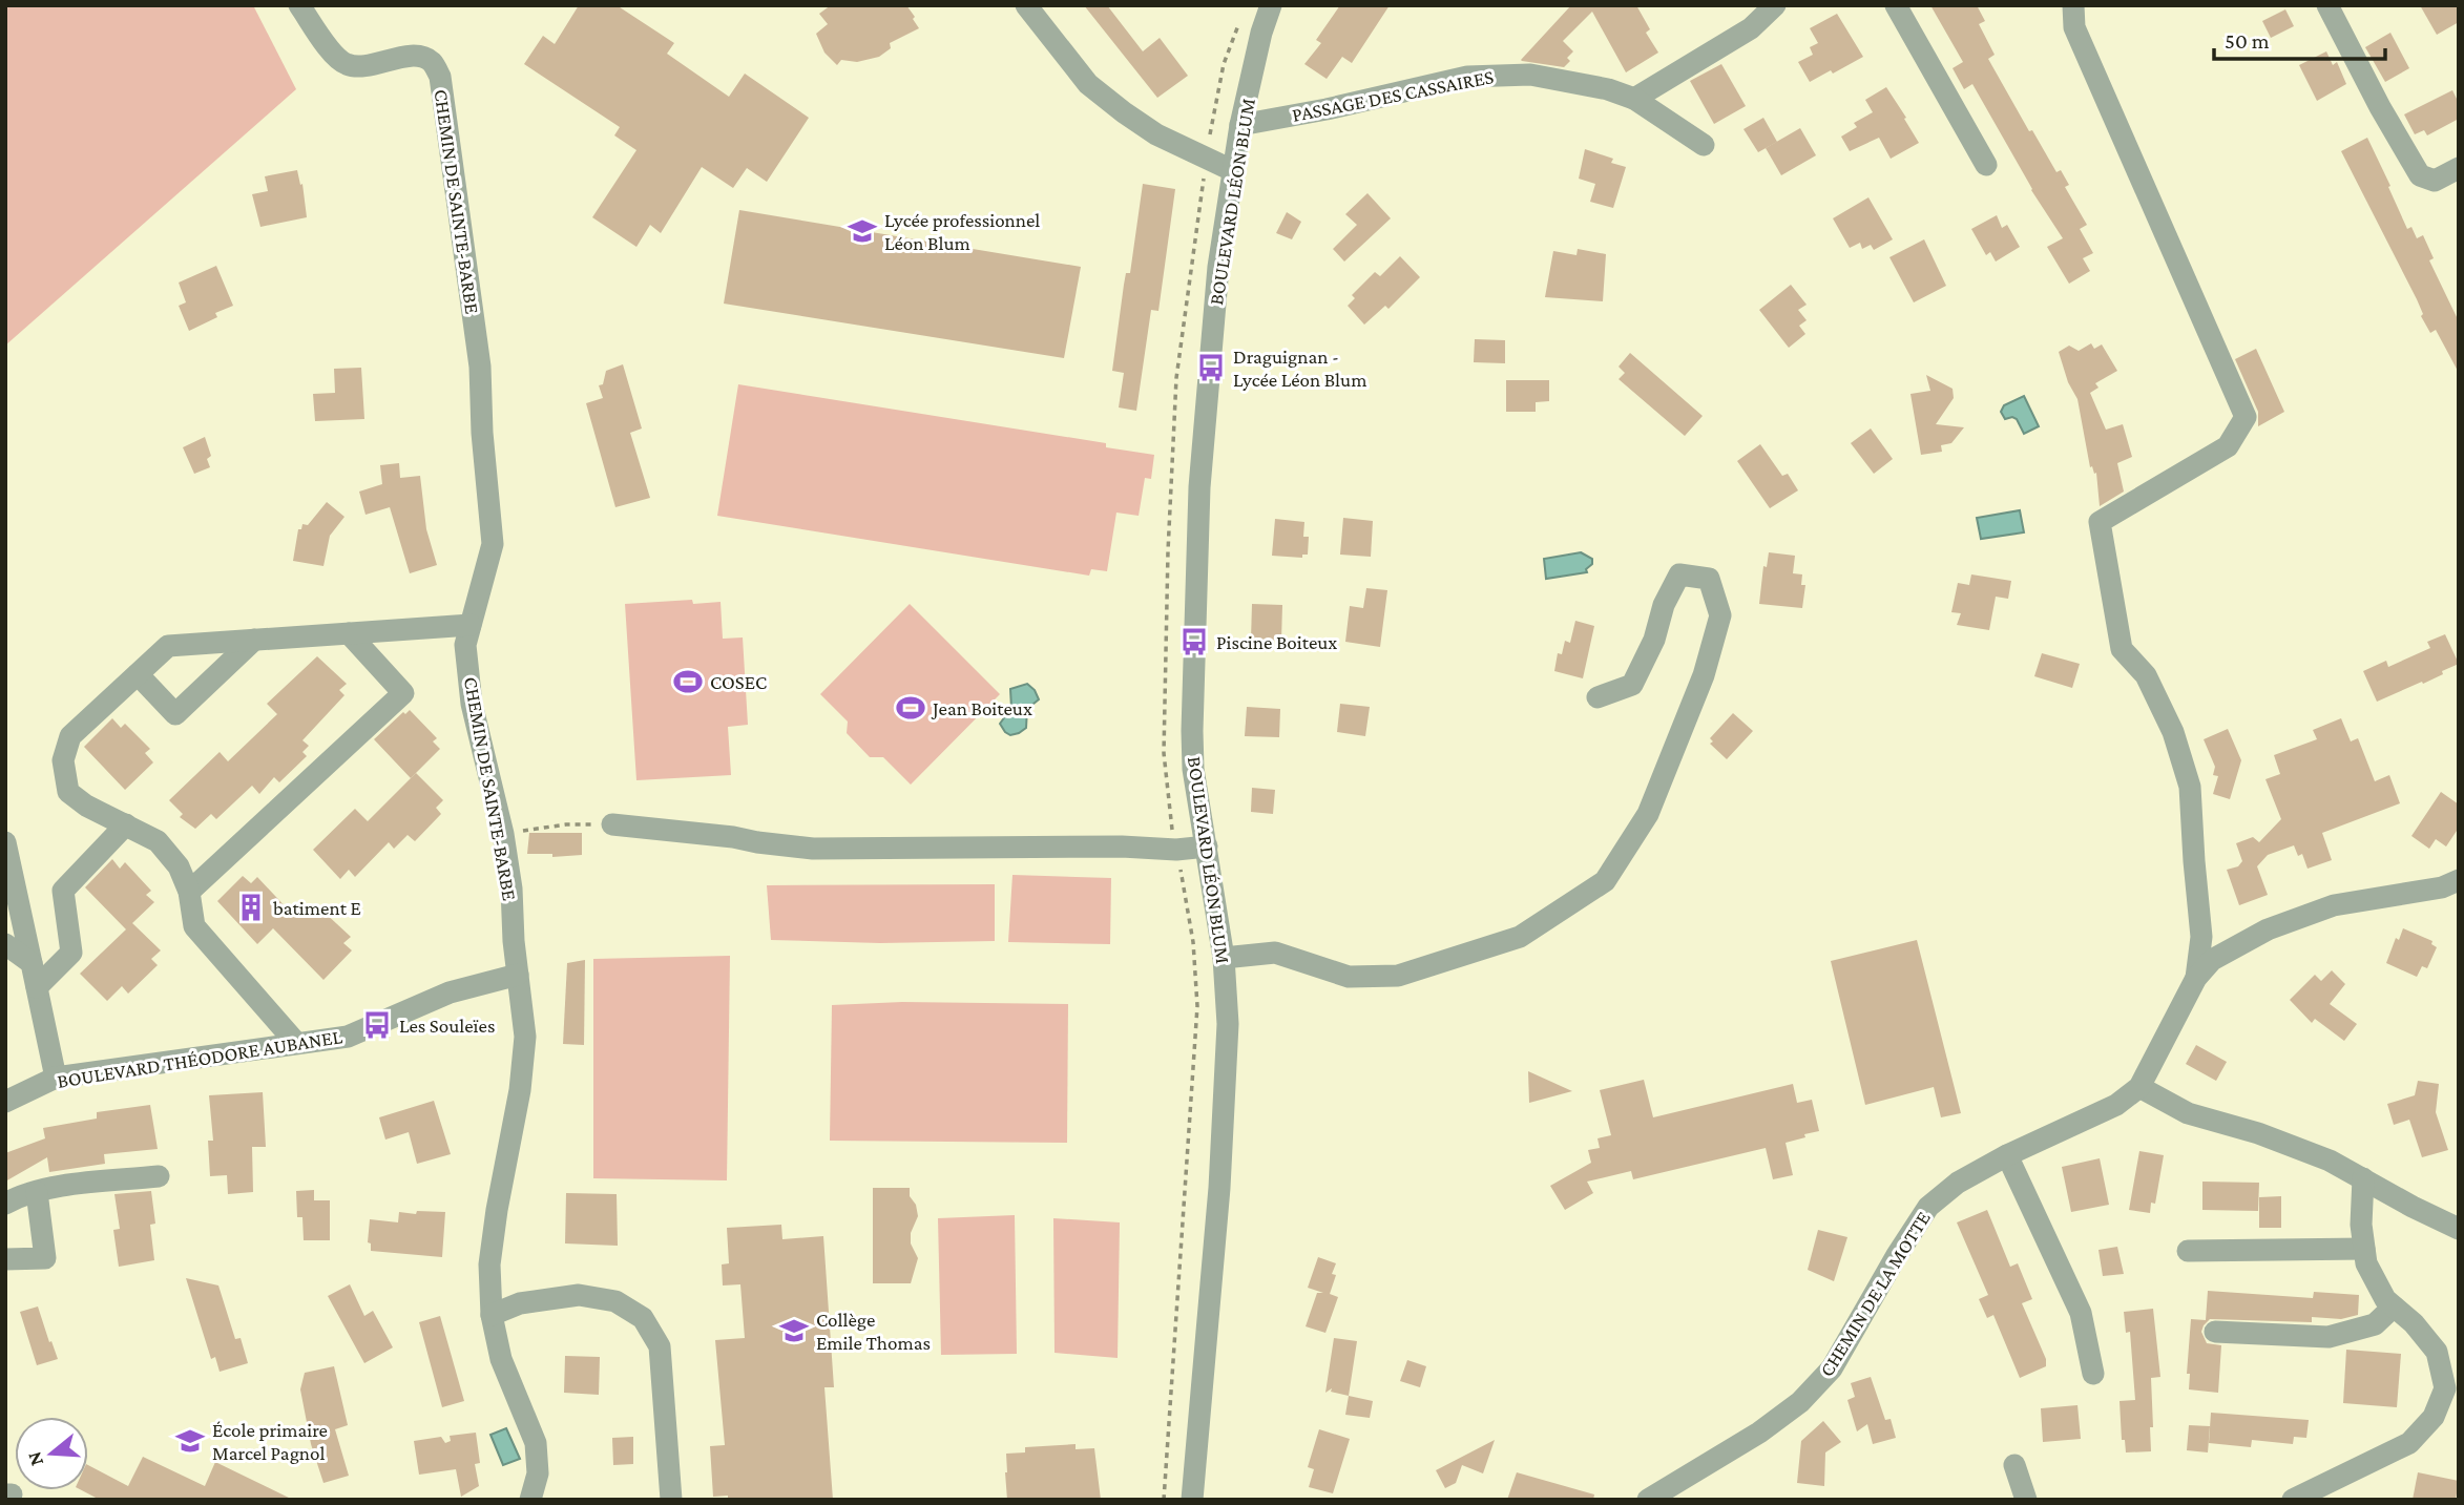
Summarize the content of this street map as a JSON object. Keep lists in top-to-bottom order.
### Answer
{
  "streets": {
    "street": [
      "PASSAGE DES CASSAIRES",
      "CHEMIN DE SAINTE-BARBE",
      "BOULEVARD LÉON BLUM",
      "BOULEVARD THÉODORE AUBANEL",
      "CHEMIN DE LA MOTTE"
    ]
  },
  "crossings": [
    ["PASSAGE DES CASSAIRES", "BOULEVARD LÉON BLUM"],
    ["CHEMIN DE SAINTE-BARBE", "BOULEVARD THÉODORE AUBANEL"]
  ],
  "places": {
    "school or university": ["Lycée professionnel Léon Blum", "Collège Emile Thomas", "École primaire Marcel Pagnol"],
    "bus stop": ["Draguignan - Lycée Léon Blum", "Piscine Boiteux", "Les Souleïes"],
    "sports": ["COSEC", "Jean Boiteux"],
    "building": ["batiment E"]
  },
  "scale_bar": "50 m",
  "north": "left"
}
